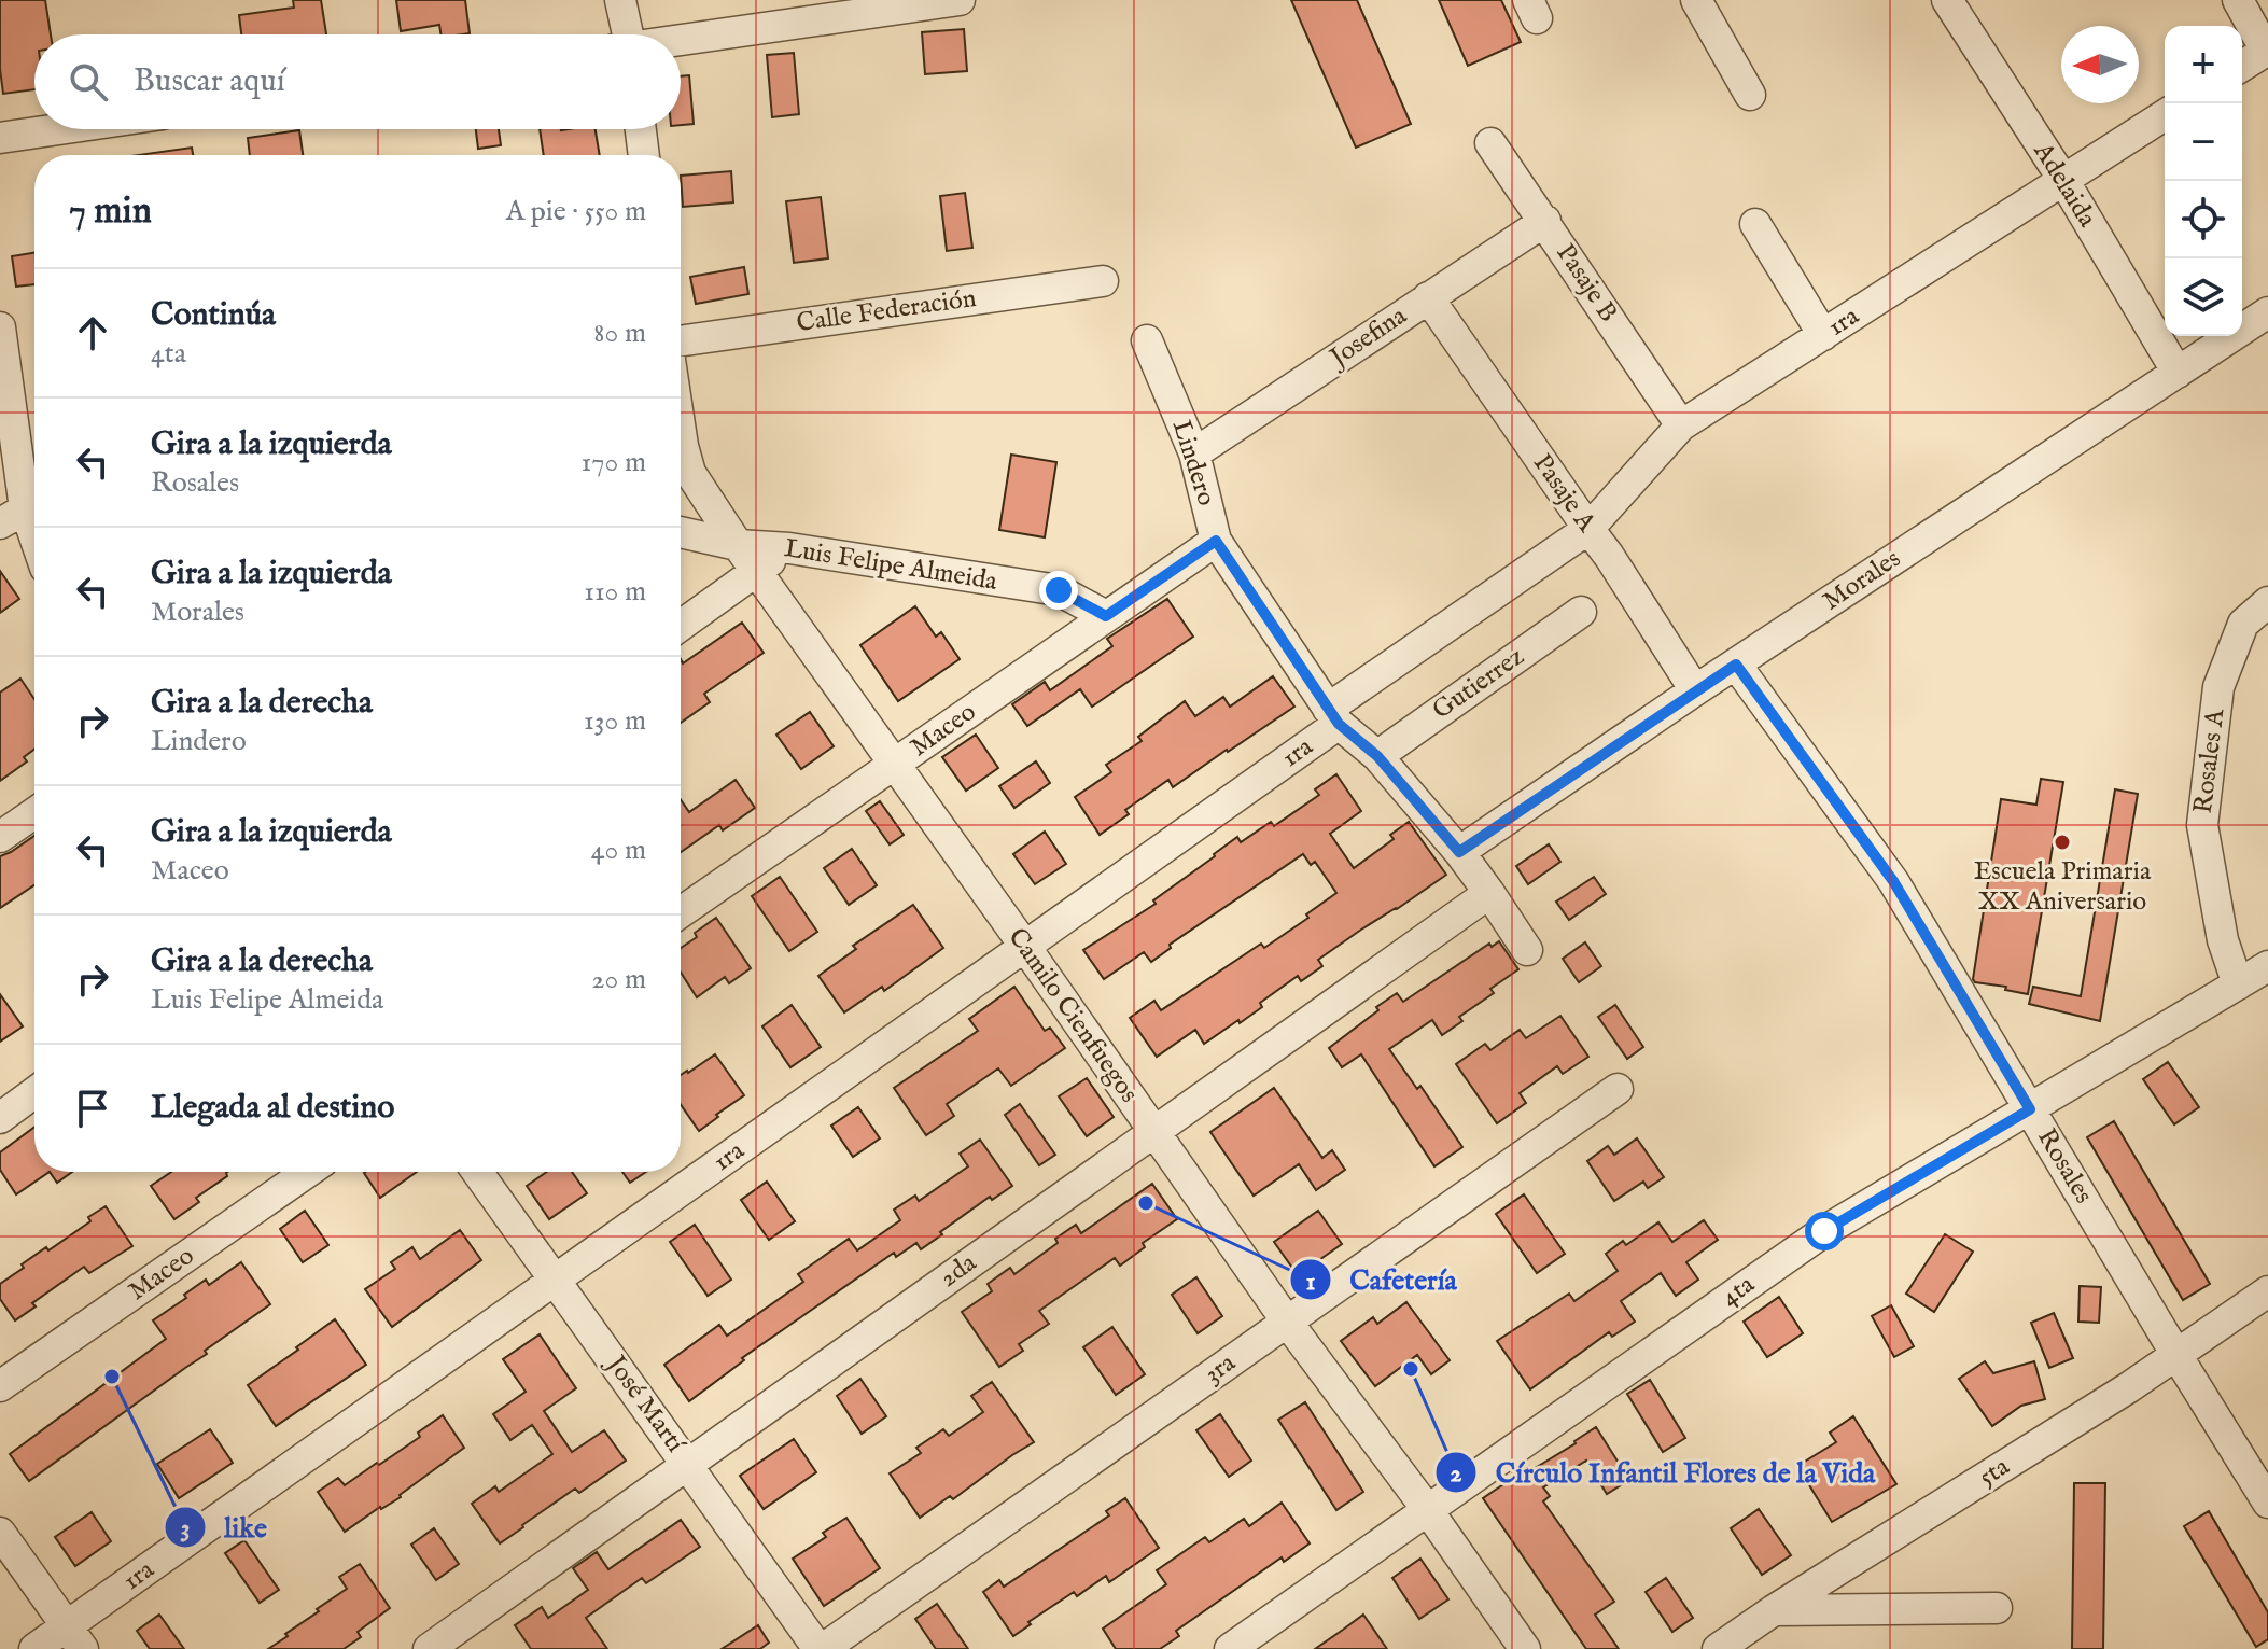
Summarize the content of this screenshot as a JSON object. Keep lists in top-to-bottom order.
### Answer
{
  "streets": {
    "street": [
      "Adelaida",
      "Pasaje B",
      "Calle Federación",
      "1ra",
      "Josefina",
      "Lindero",
      "Pasaje A",
      "Luis Felipe Almeida",
      "Morales",
      "Gutierrez",
      "Maceo",
      "Rosales A",
      "Camilo Cienfuegos",
      "Rosales",
      "2da",
      "4ta",
      "3ra",
      "José Martí",
      "5ta"
    ]
  },
  "crossings": [
    ["Adelaida", "1ra"],
    ["Adelaida", "Morales"],
    ["Pasaje B", "1ra"],
    ["Pasaje B", "Josefina"],
    ["1ra", "Lindero"],
    ["1ra", "Pasaje A"],
    ["1ra", "Camilo Cienfuegos"],
    ["1ra", "José Martí"],
    ["Josefina", "Lindero"],
    ["Josefina", "Pasaje A"],
    ["Lindero", "Morales"],
    ["Lindero", "Gutierrez"],
    ["Lindero", "Maceo"],
    ["Lindero", "2da"],
    ["Pasaje A", "Morales"],
    ["Luis Felipe Almeida", "Maceo"],
    ["Luis Felipe Almeida", "Camilo Cienfuegos"],
    ["Morales", "Rosales"],
    ["Maceo", "Camilo Cienfuegos"],
    ["Rosales A", "4ta"],
    ["Camilo Cienfuegos", "2da"],
    ["Camilo Cienfuegos", "4ta"],
    ["Camilo Cienfuegos", "3ra"],
    ["Rosales", "4ta"],
    ["Rosales", "5ta"],
    ["2da", "José Martí"],
    ["3ra", "José Martí"]
  ],
  "places": [
    "Escuela Primaria XX Aniversario",
    "Cafetería",
    "Círculo Infantil Flores de la Vida",
    "like"
  ],
  "north": "left",
  "page": {
    "map_buttons": ["+", "−"],
    "search": "Buscar aquí",
    "heading": ["7 min", "A pie · 550 m"],
    "list": [
      ["Continúa", "4ta", "80 m"],
      ["Gira a la izquierda", "Rosales", "170 m"],
      ["Gira a la izquierda", "Morales", "110 m"],
      ["Gira a la derecha", "Lindero", "130 m"],
      ["Gira a la izquierda", "Maceo", "40 m"],
      ["Gira a la derecha", "Luis Felipe Almeida", "20 m"],
      "Llegada al destino"
    ]
  }
}
